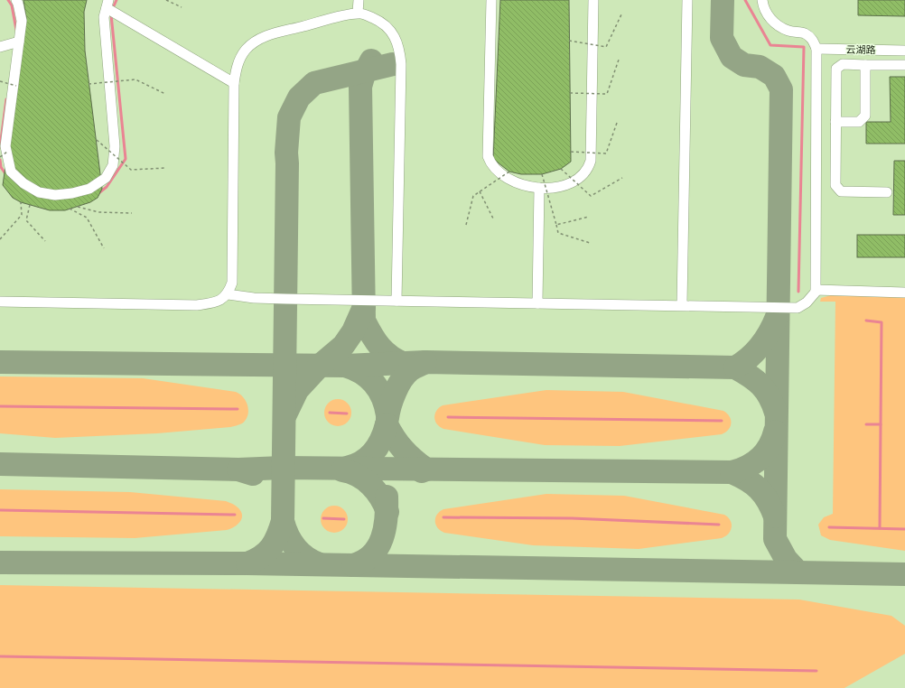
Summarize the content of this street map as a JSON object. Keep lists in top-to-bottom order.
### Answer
{
  "streets": {
    "lane": ["云湖路"]
  }
}
